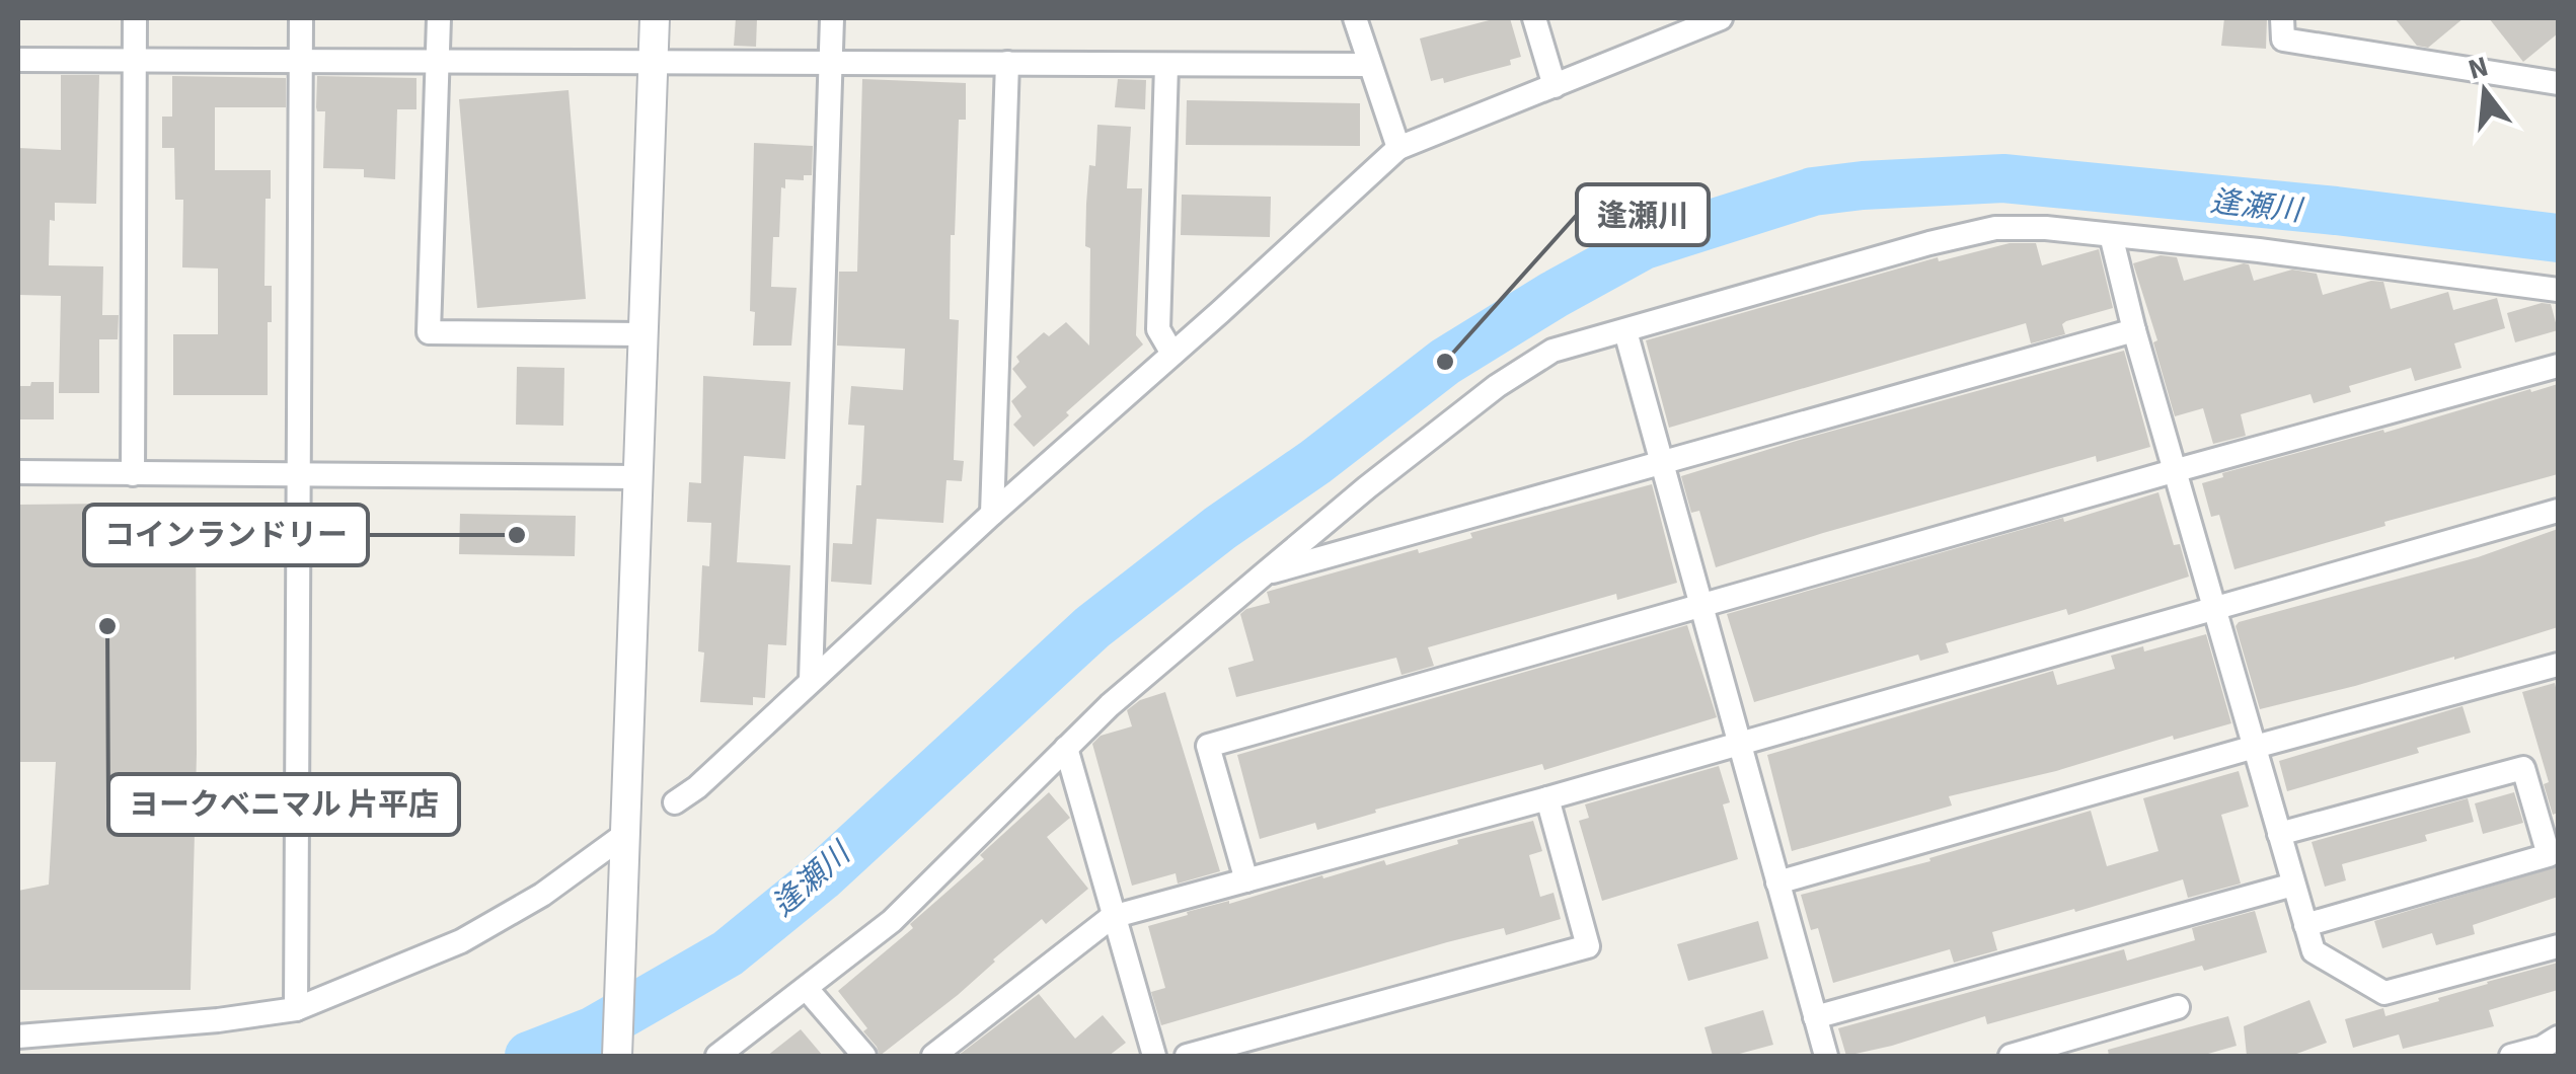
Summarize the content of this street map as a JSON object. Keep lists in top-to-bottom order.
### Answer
{
  "water": ["逢瀬川"],
  "places": ["逢瀬川", "コインランドリー", "ヨークベニマル 片平店"],
  "north": "top"
}
